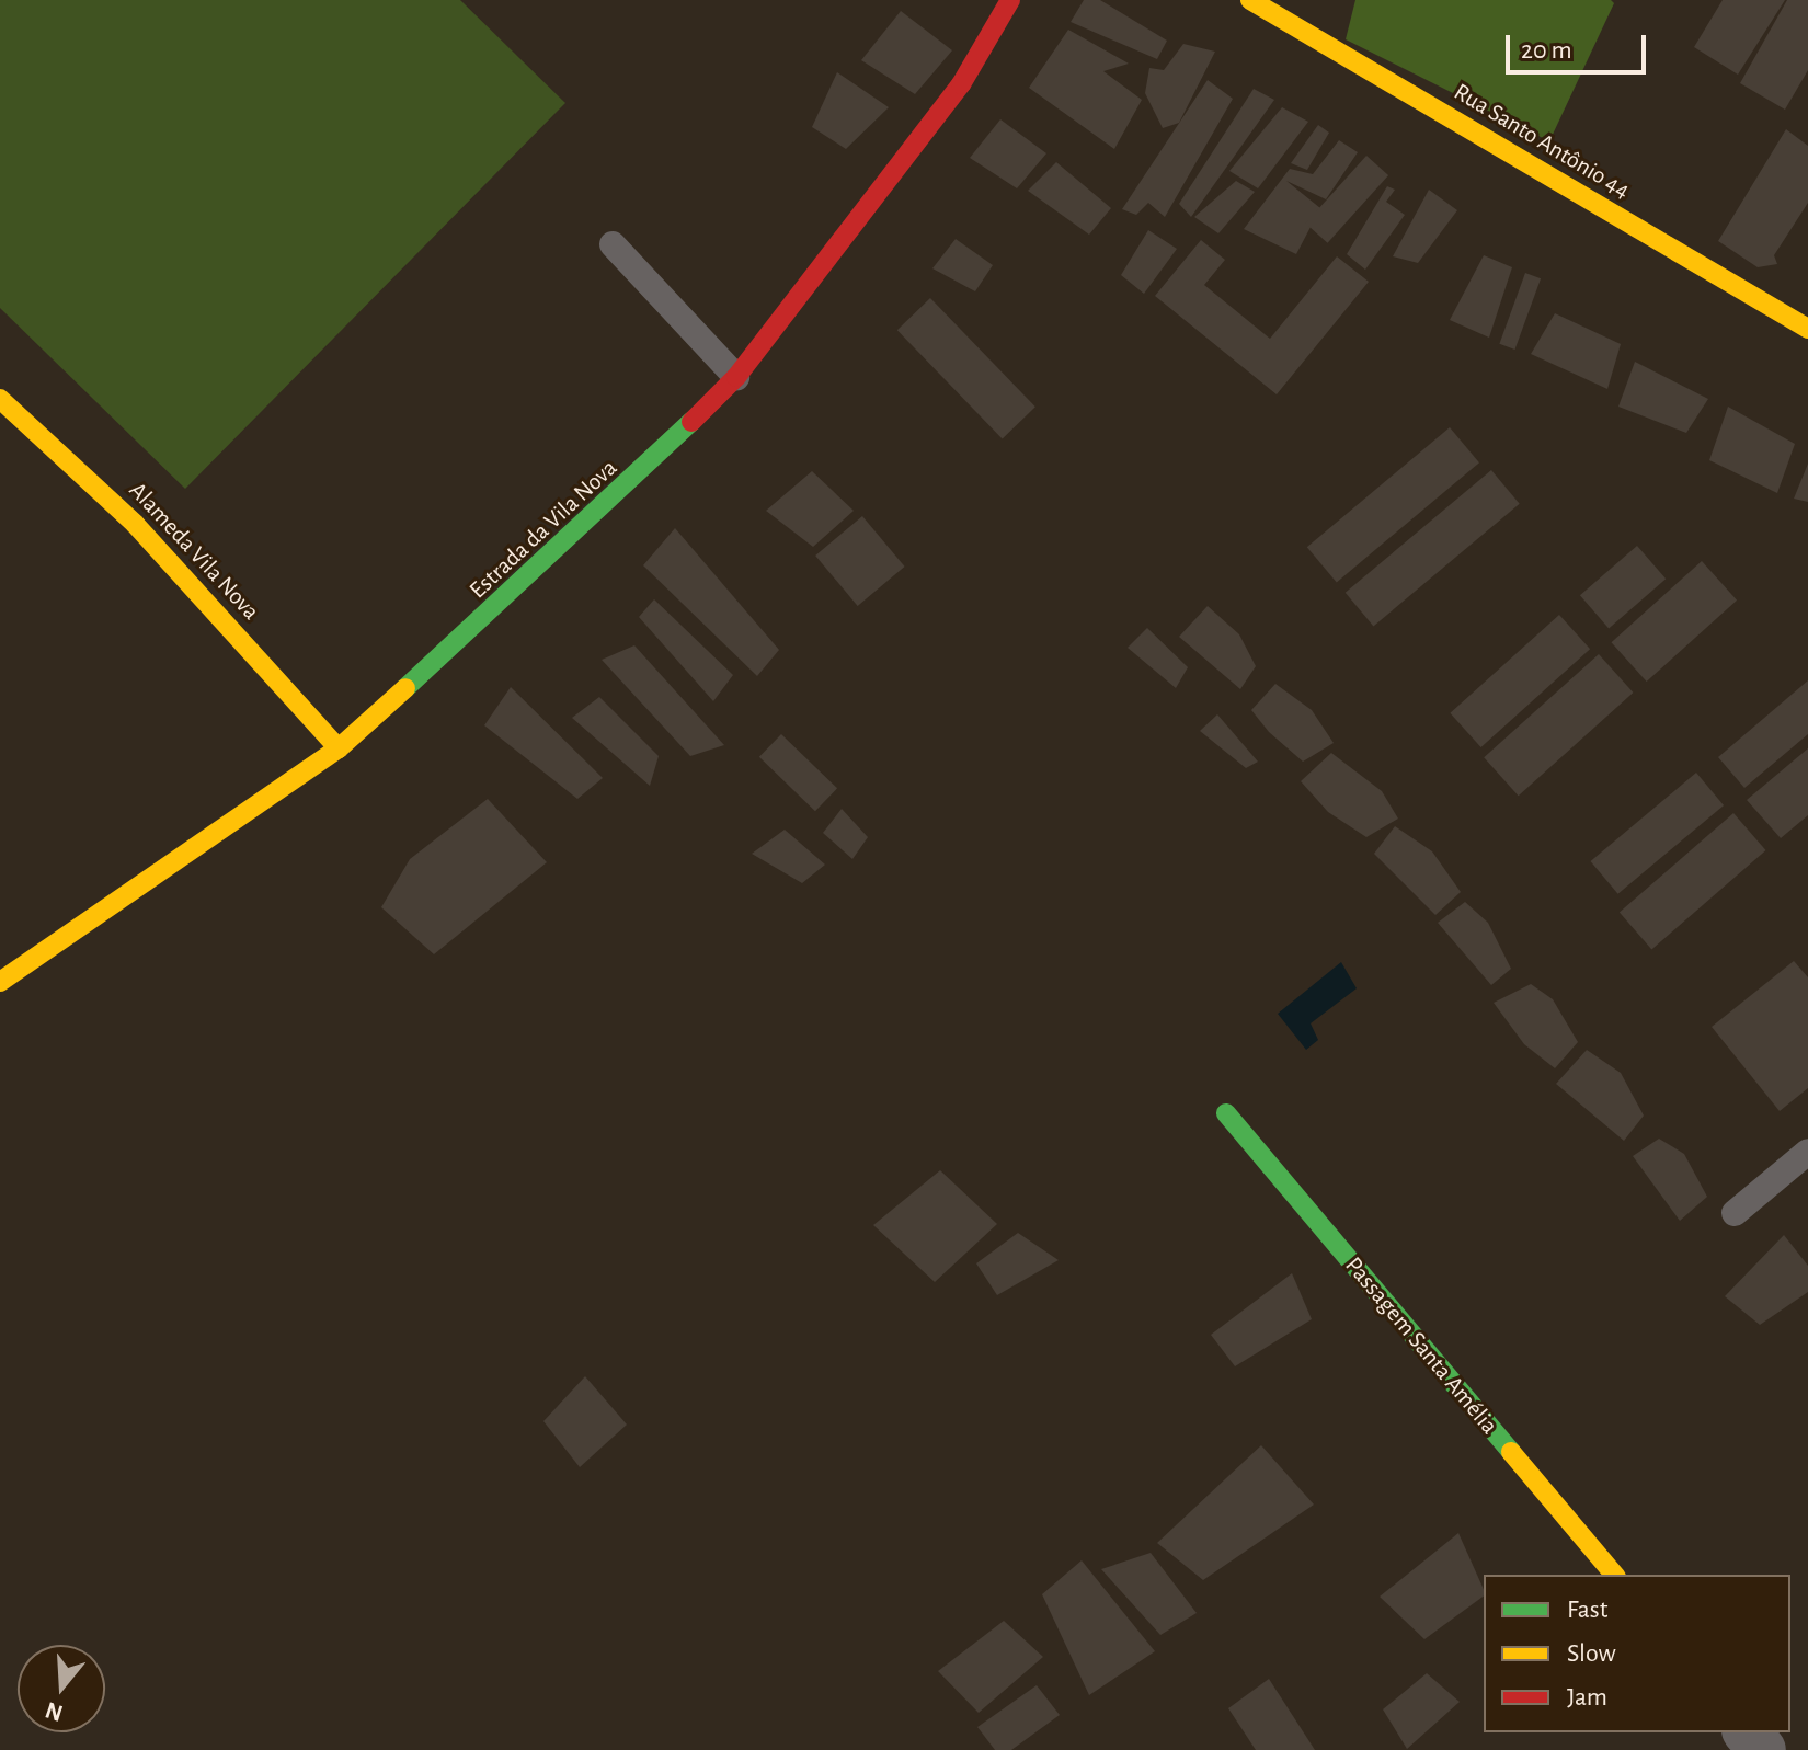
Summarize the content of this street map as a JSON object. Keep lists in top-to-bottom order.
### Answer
{
  "streets": {
    "street": [
      "Rua Santo Antônio 44",
      "Estrada da Vila Nova",
      "Alameda Vila Nova",
      "Passagem Santa Amélia"
    ]
  },
  "crossings": [
    ["Estrada da Vila Nova", "Alameda Vila Nova"]
  ],
  "legend": ["Fast", "Slow", "Jam"],
  "scale_bar": "20 m",
  "north": "bottom"
}
